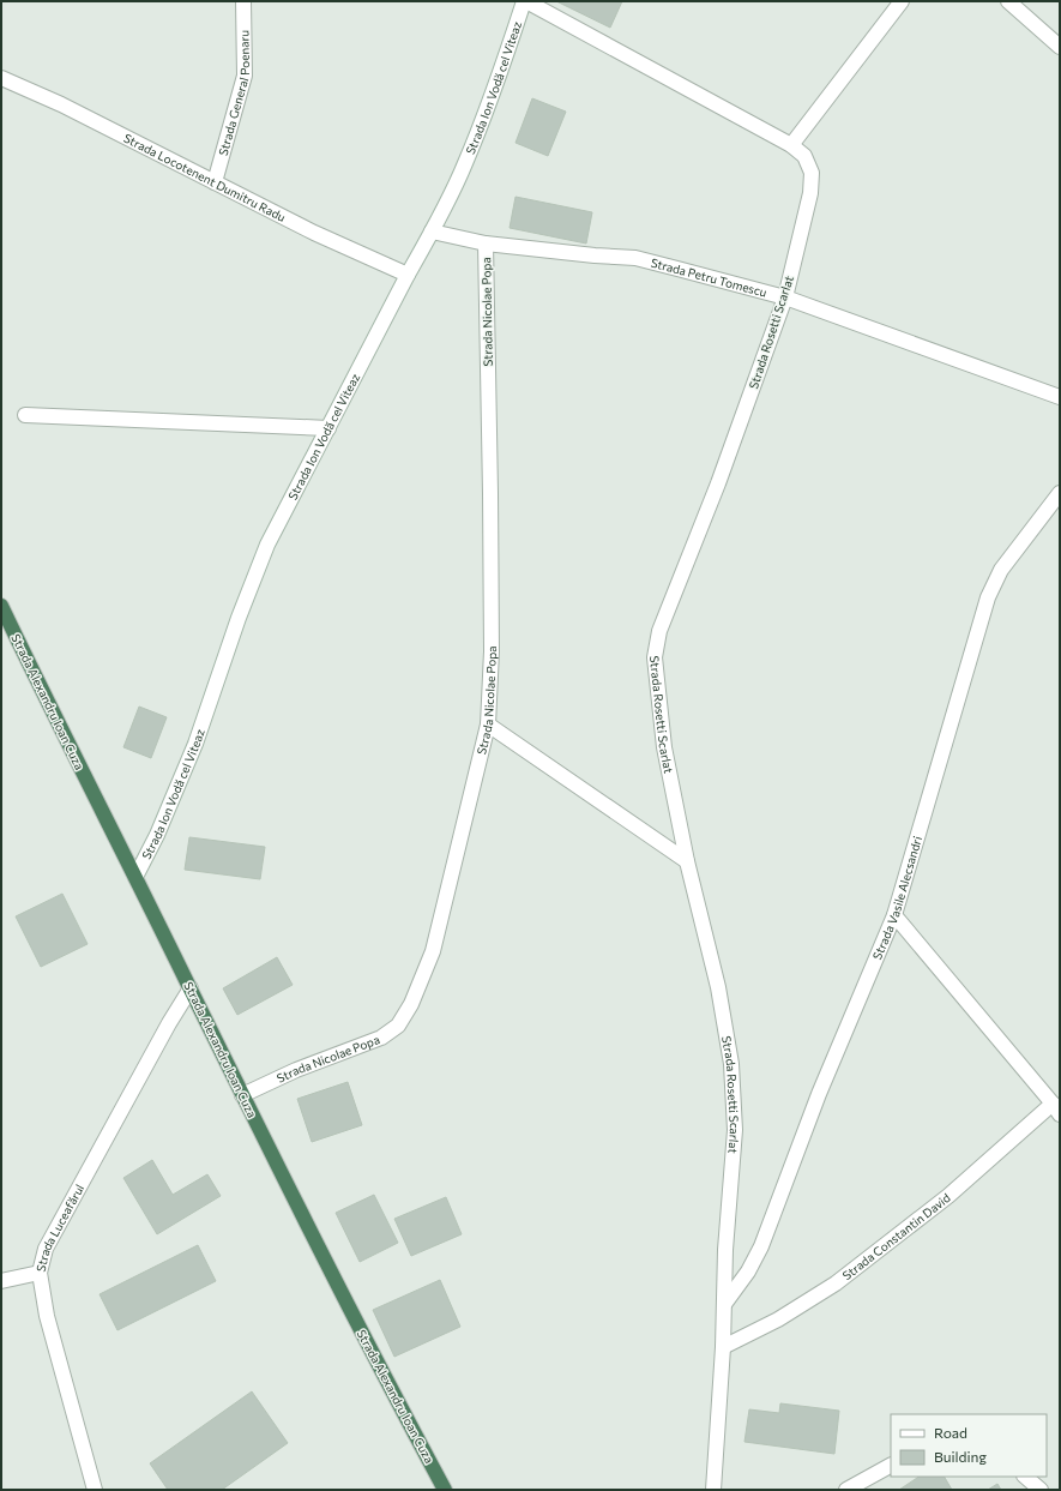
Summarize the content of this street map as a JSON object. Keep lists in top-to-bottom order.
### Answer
{
  "streets": {
    "highway": ["Strada Alexandru Ioan Cuza"],
    "street": [
      "Strada Ion Vodă cel Viteaz",
      "Strada General Poenaru",
      "Strada Locotenent Dumitru Radu",
      "Strada Petru Tomescu",
      "Strada Nicolae Popa",
      "Strada Rosetti Scarlat",
      "Strada Vasile Alecsandri",
      "Strada Luceafărul",
      "Strada Constantin David"
    ]
  },
  "crossings": [
    ["Strada Ion Vodă cel Viteaz", "Strada Locotenent Dumitru Radu"],
    ["Strada Ion Vodă cel Viteaz", "Strada Nicolae Popa"],
    ["Strada Ion Vodă cel Viteaz", "Strada Rosetti Scarlat"],
    ["Strada Ion Vodă cel Viteaz", "Strada Alexandru Ioan Cuza"],
    ["Strada General Poenaru", "Strada Locotenent Dumitru Radu"],
    ["Strada Petru Tomescu", "Strada Nicolae Popa"],
    ["Strada Petru Tomescu", "Strada Rosetti Scarlat"],
    ["Strada Nicolae Popa", "Strada Alexandru Ioan Cuza"],
    ["Strada Rosetti Scarlat", "Strada Vasile Alecsandri"],
    ["Strada Rosetti Scarlat", "Strada Constantin David"],
    ["Strada Alexandru Ioan Cuza", "Strada Luceafărul"]
  ],
  "legend": ["Road", "Building"]
}
